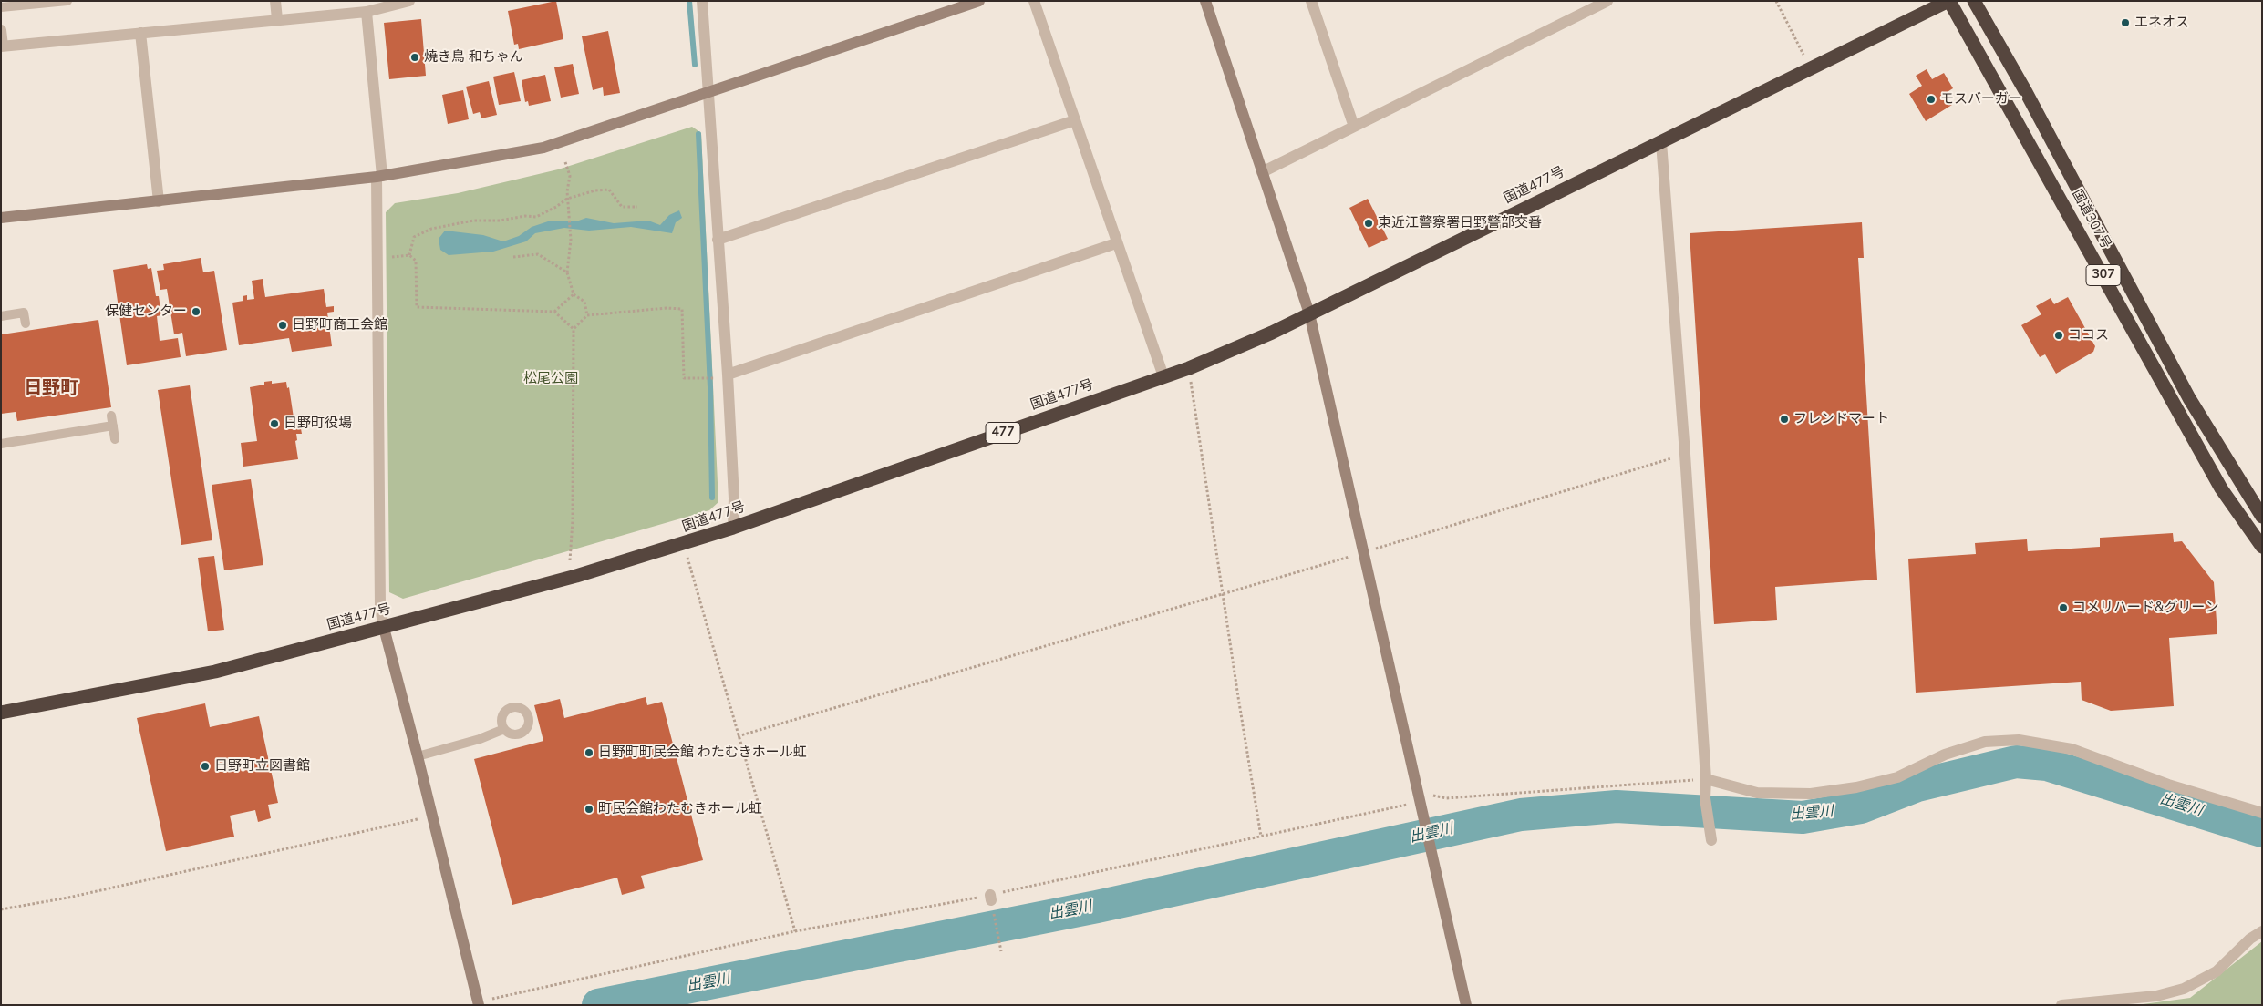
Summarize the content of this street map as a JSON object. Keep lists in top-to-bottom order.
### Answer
{
  "streets": {
    "highway": [
      "国道477号",
      "国道307号",
      "307",
      "477"
    ]
  },
  "crossings": [
    ["国道477号", "国道307号"]
  ],
  "districts": ["日野町"],
  "water": ["出雲川"],
  "parks": ["松尾公園"],
  "places": [
    "エネオス",
    "焼き鳥 和ちゃん",
    "モスバーガー",
    "東近江警察署日野警部交番",
    "保健センター",
    "日野町商工会館",
    "ココス",
    "フレンドマート",
    "日野町役場",
    "コメリハード&グリーン",
    "日野町町民会館 わたむきホール虹",
    "日野町立図書館",
    "町民会館わたむきホール虹"
  ]
}
